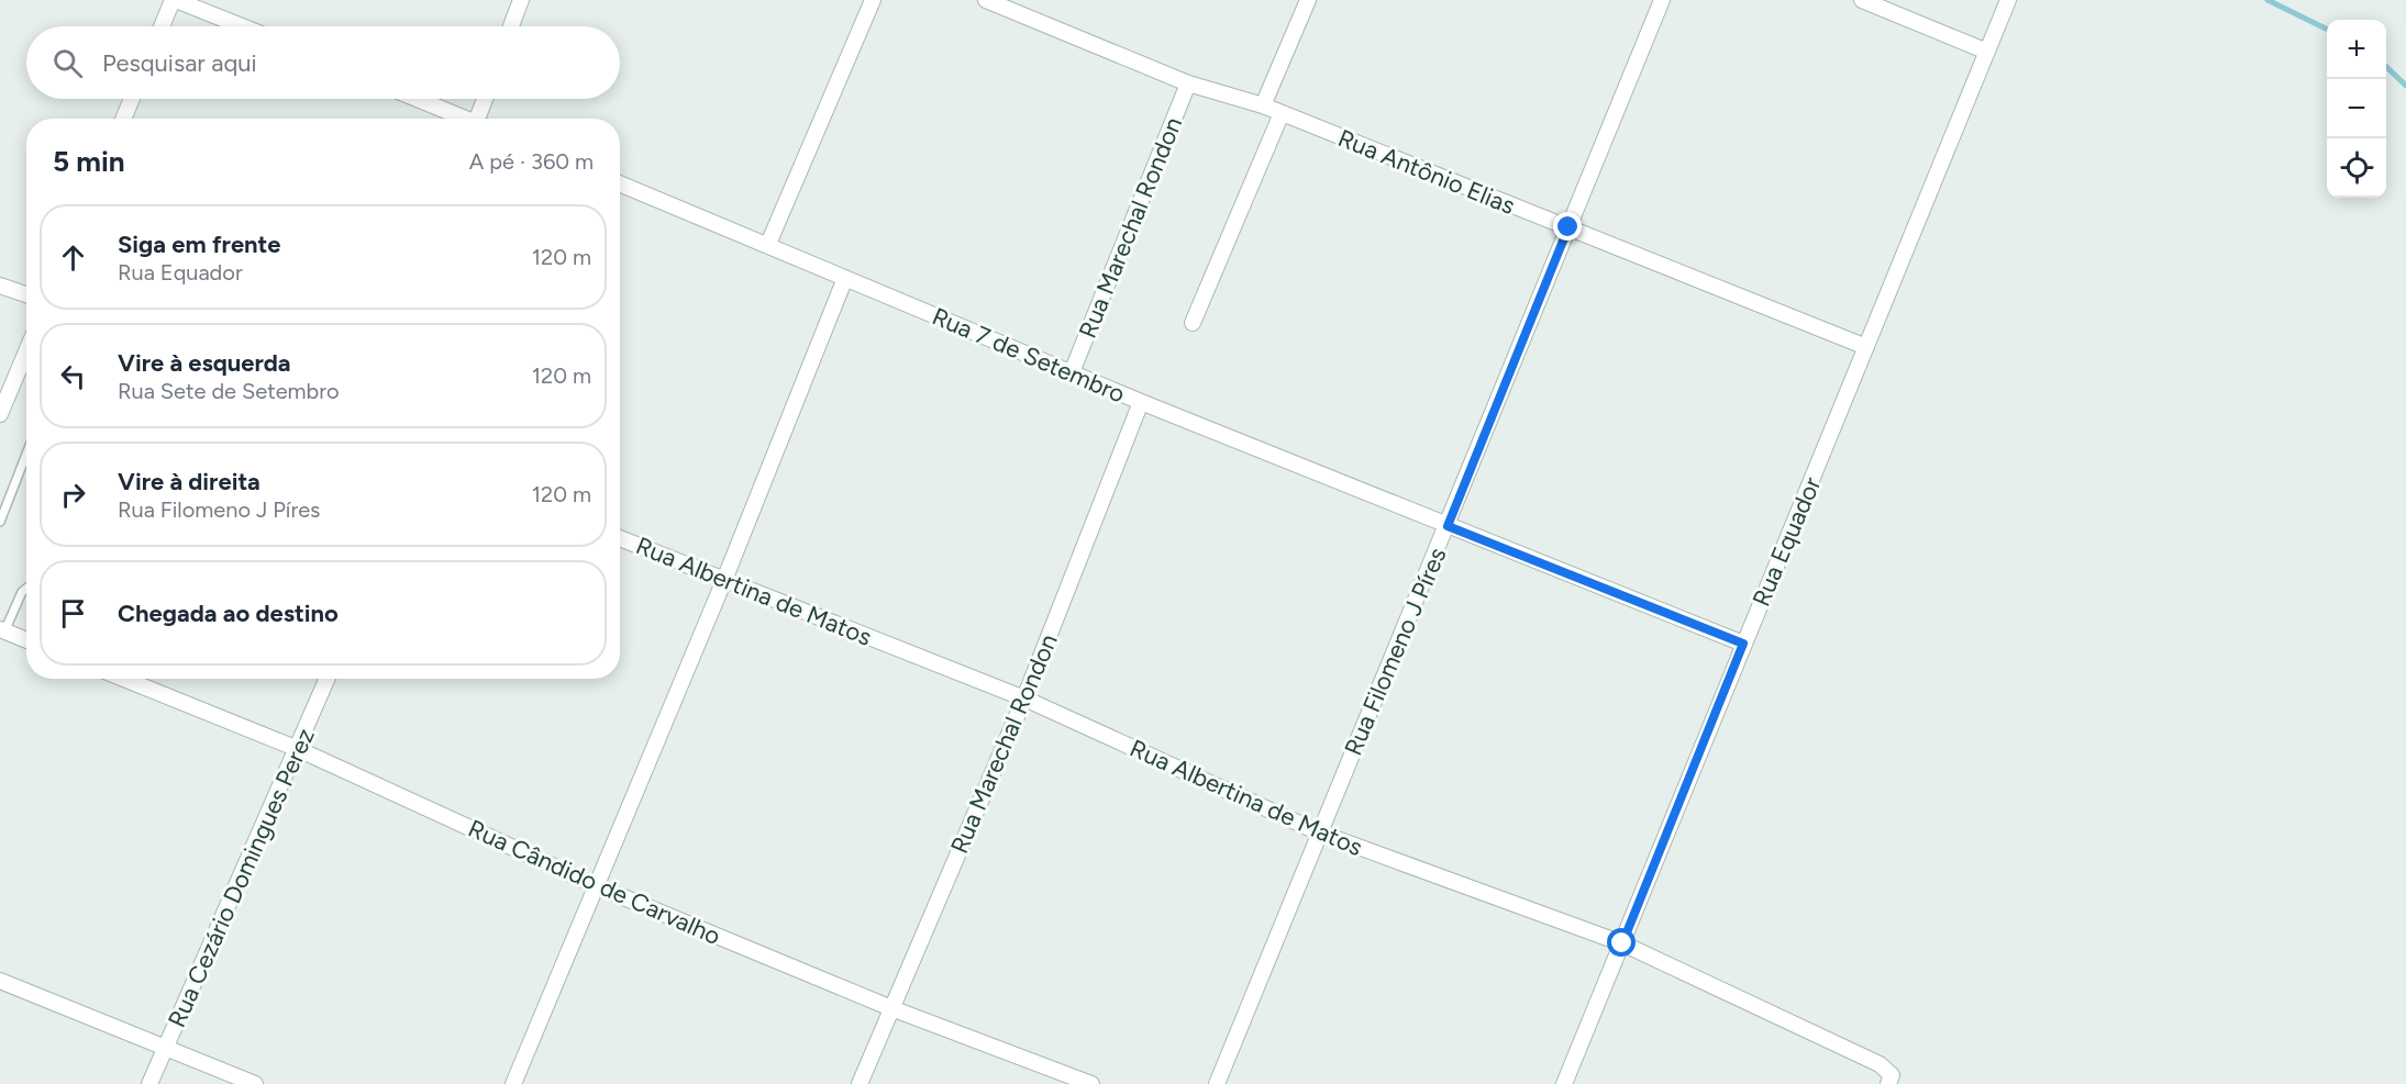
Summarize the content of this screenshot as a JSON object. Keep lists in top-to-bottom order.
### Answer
{
  "streets": {
    "street": [
      "Rua Antônio Elias",
      "Rua Marechal Rondon",
      "Rua 7 de Setembro",
      "Rua Equador",
      "Rua Albertina de Matos",
      "Rua Filomeno J Píres",
      "Rua Cezário Domingues Perez",
      "Rua Cândido de Carvalho"
    ]
  },
  "crossings": [
    ["Rua Antônio Elias", "Rua Marechal Rondon"],
    ["Rua Antônio Elias", "Rua Equador"],
    ["Rua Antônio Elias", "Rua Filomeno J Píres"],
    ["Rua Marechal Rondon", "Rua 7 de Setembro"],
    ["Rua Marechal Rondon", "Rua Albertina de Matos"],
    ["Rua Marechal Rondon", "Rua Cândido de Carvalho"],
    ["Rua 7 de Setembro", "Rua Equador"],
    ["Rua 7 de Setembro", "Rua Filomeno J Píres"],
    ["Rua Equador", "Rua Albertina de Matos"],
    ["Rua Albertina de Matos", "Rua Filomeno J Píres"],
    ["Rua Cezário Domingues Perez", "Rua Cândido de Carvalho"]
  ],
  "page": {
    "map_buttons": ["+", "−"],
    "search": "Pesquisar aqui",
    "heading": ["5 min", "A pé · 360 m"],
    "list": [
      ["Siga em frente", "Rua Equador", "120 m"],
      ["Vire à esquerda", "Rua Sete de Setembro", "120 m"],
      ["Vire à direita", "Rua Filomeno J Píres", "120 m"],
      "Chegada ao destino"
    ]
  }
}
